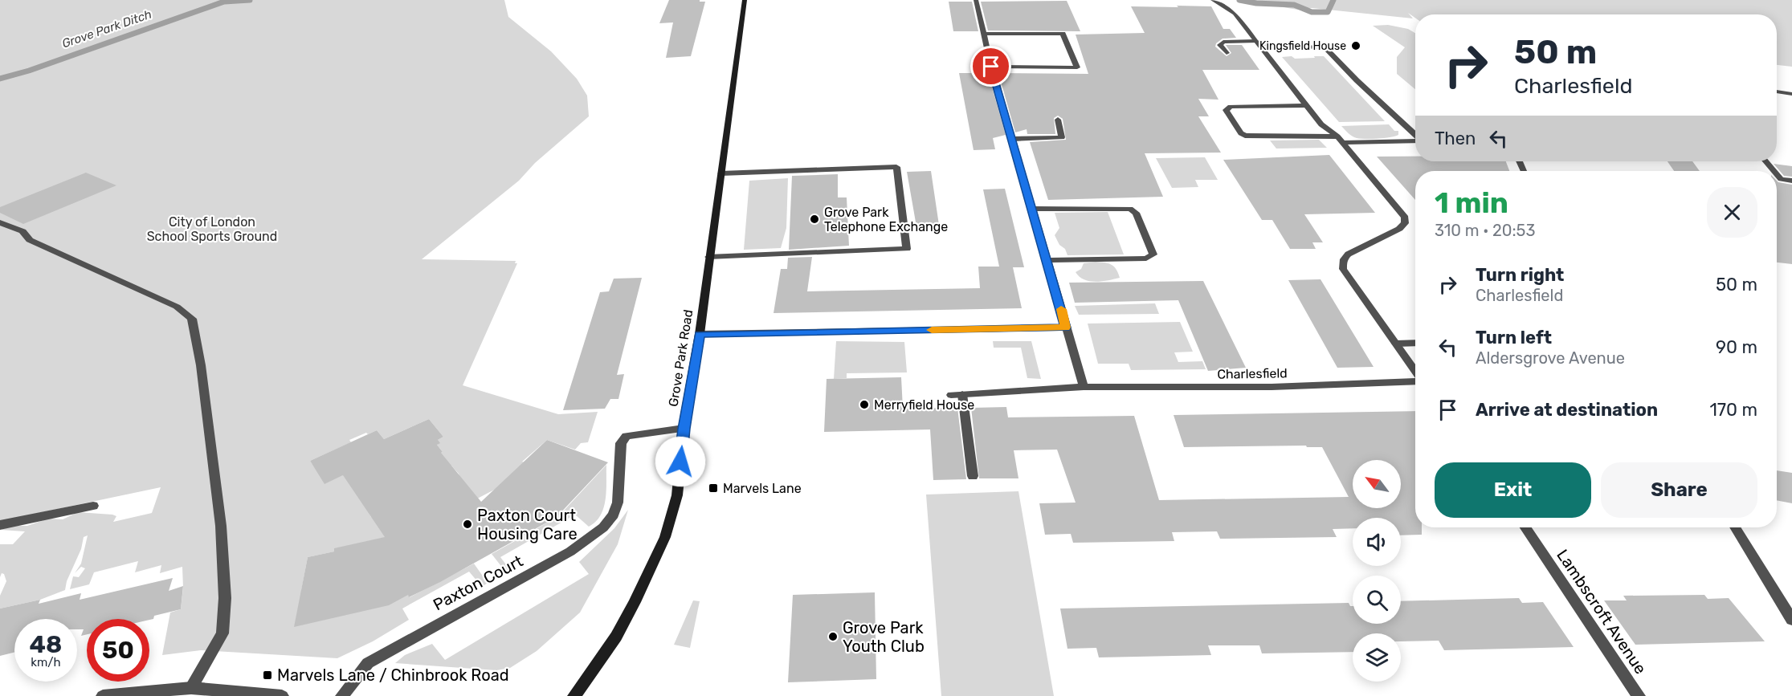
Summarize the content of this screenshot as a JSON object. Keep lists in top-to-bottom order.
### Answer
{
  "streets": {
    "main road": ["Grove Park Road"],
    "street": ["Charlesfield", "Paxton Court", "Lambscroft Avenue"]
  },
  "crossings": [
    ["Grove Park Road", "Paxton Court"]
  ],
  "water": ["Grove Park Ditch"],
  "parks": ["City of London School Sports Ground"],
  "places": {
    "other": [
      "Kingsfield House",
      "Grove Park Telephone Exchange",
      "Merryfield House",
      "Paxton Court Housing Care",
      "Grove Park Youth Club"
    ],
    "transit": ["Marvels Lane", "Marvels Lane / Chinbrook Road"]
  },
  "north": "top left",
  "page": {
    "turn": ["50 m", "Charlesfield"],
    "then": "Then",
    "heading": ["1 min", "310 m · 20:53"],
    "list": [
      {
        "name": "Turn right",
        "note": "Charlesfield",
        "value": "50 m"
      },
      {
        "name": "Turn left",
        "note": "Aldersgrove Avenue",
        "value": "90 m"
      },
      {
        "name": "Arrive at destination",
        "value": "170 m"
      }
    ],
    "buttons": ["Exit", "Share"],
    "speed": "48 km/h",
    "limit": "50"
  }
}
